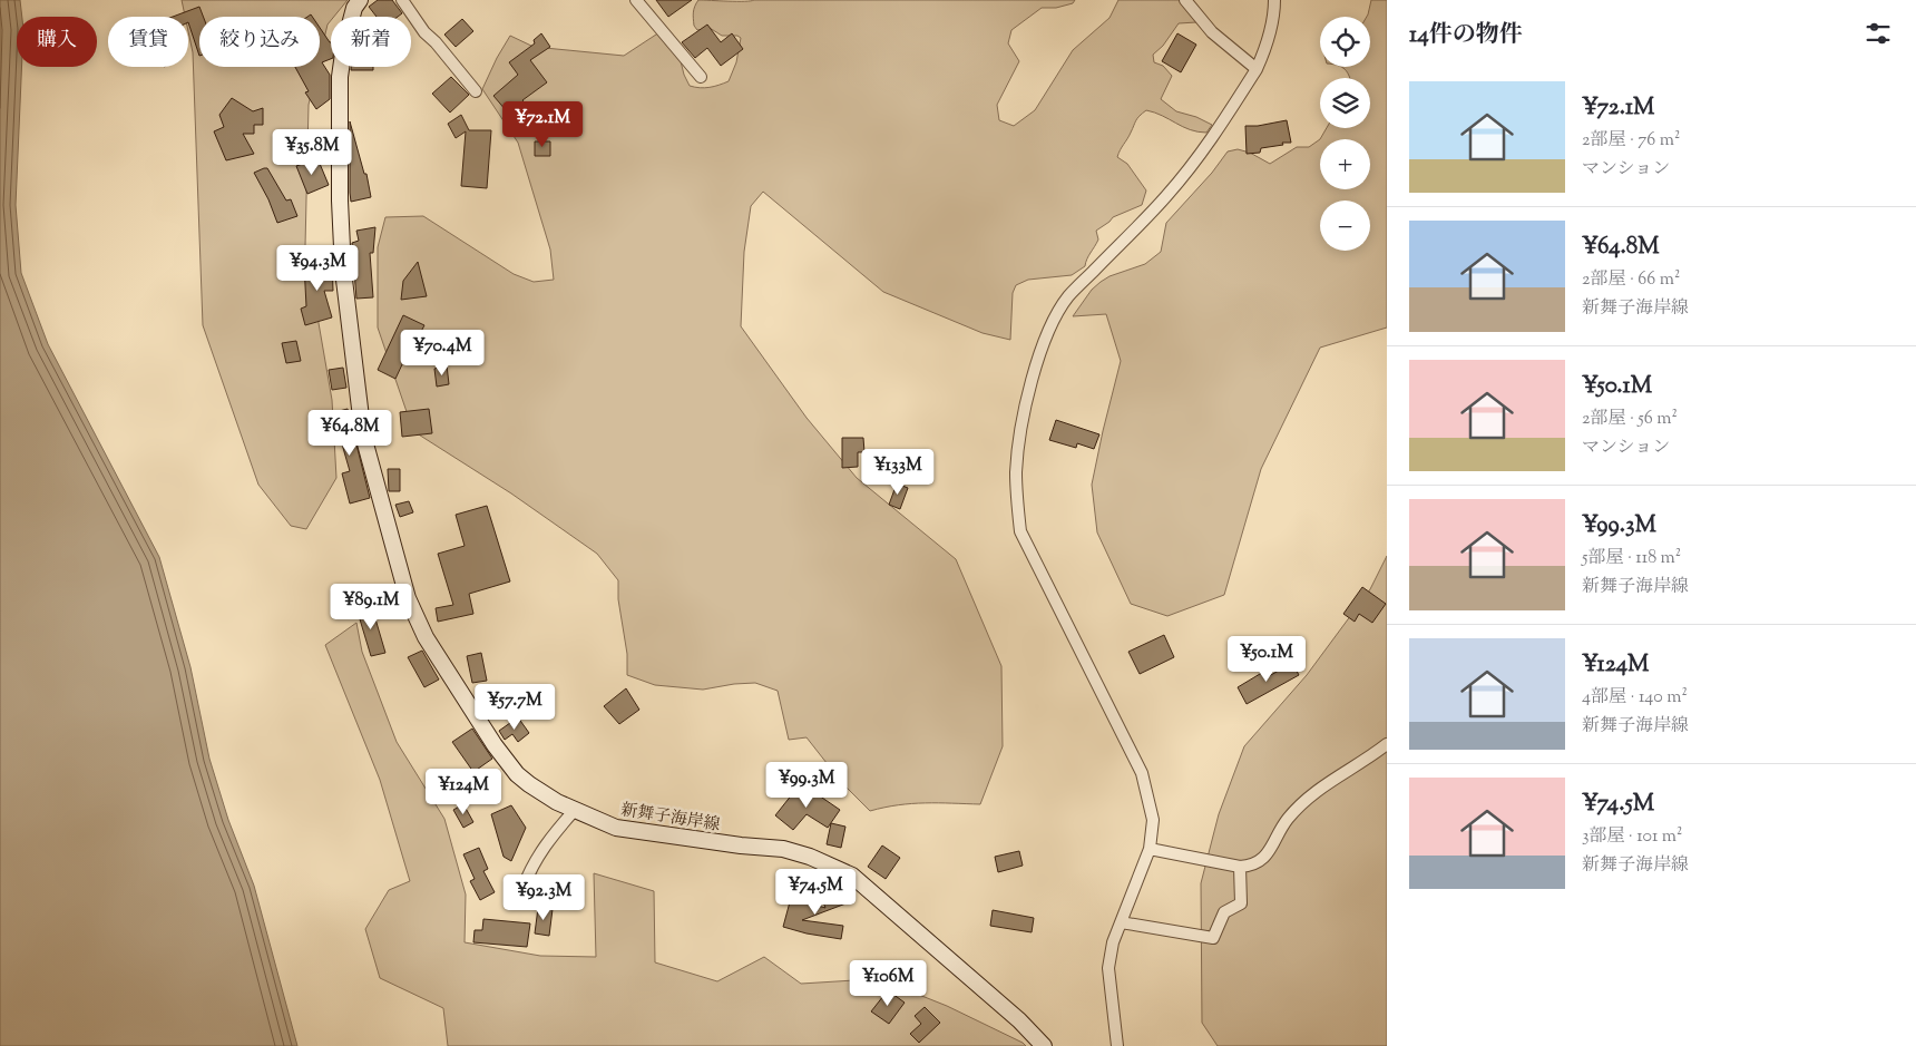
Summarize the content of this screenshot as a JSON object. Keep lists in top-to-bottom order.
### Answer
{
  "streets": {
    "main road": ["新舞子海岸線"]
  },
  "page": {
    "heading": "14件の物件",
    "map_buttons": ["+", "−"],
    "chip": [
      "購入",
      "賃貸",
      "絞り込み",
      "新着"
    ],
    "list": [
      {
        "name": "¥72.1M",
        "note": "2部屋 · 76 m² · マンション"
      },
      {
        "name": "¥64.8M",
        "note": "2部屋 · 66 m² · 新舞子海岸線"
      },
      {
        "name": "¥50.1M",
        "note": "2部屋 · 56 m² · マンション"
      },
      {
        "name": "¥99.3M",
        "note": "5部屋 · 118 m² · 新舞子海岸線"
      },
      {
        "name": "¥124M",
        "note": "4部屋 · 140 m² · 新舞子海岸線"
      },
      {
        "name": "¥74.5M",
        "note": "3部屋 · 101 m² · 新舞子海岸線"
      }
    ],
    "price": [
      "¥72.1M",
      "¥35.8M",
      "¥94.3M",
      "¥70.4M",
      "¥64.8M",
      "¥133M",
      "¥89.1M",
      "¥50.1M",
      "¥57.7M",
      "¥99.3M",
      "¥124M",
      "¥74.5M",
      "¥92.3M",
      "¥106M"
    ]
  }
}
